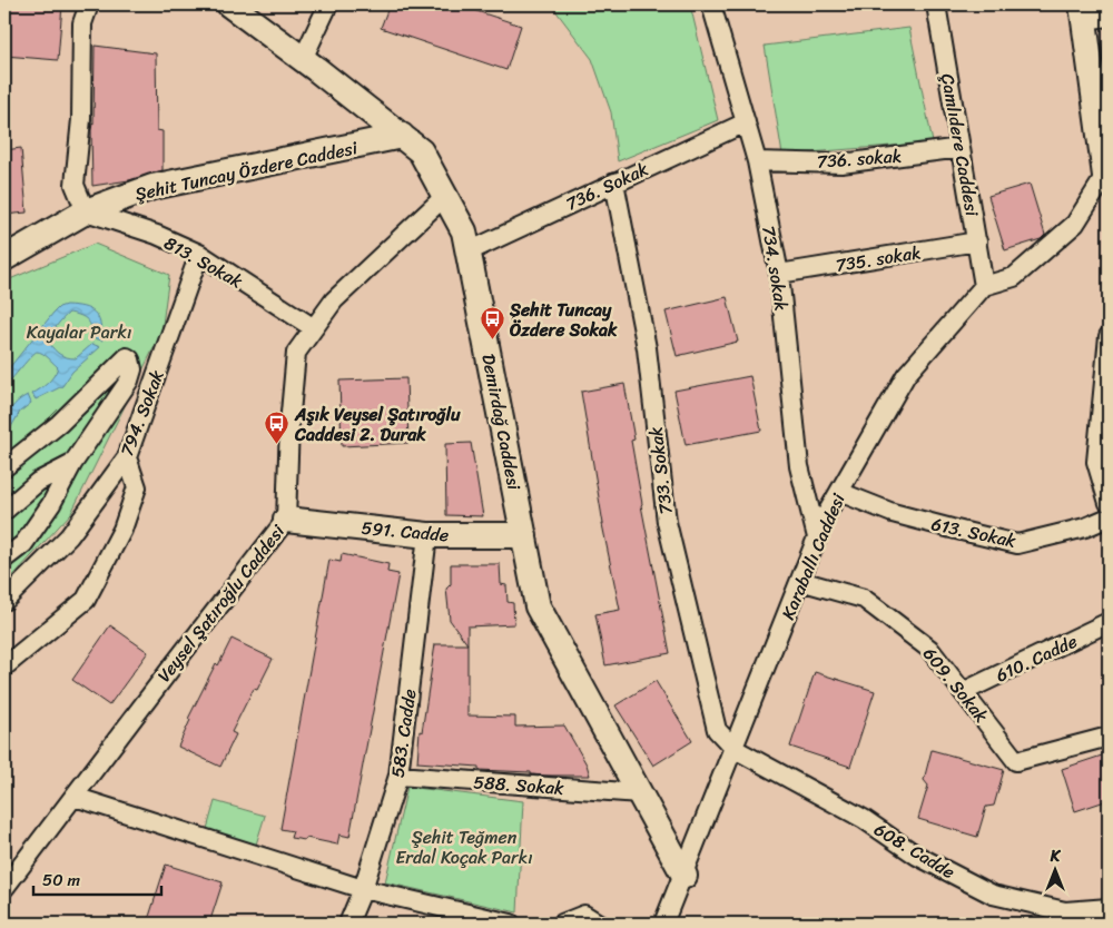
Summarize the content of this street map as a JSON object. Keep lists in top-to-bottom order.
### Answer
{
  "streets": {
    "street": [
      "Çamlıdere Caddesi",
      "736. sokak",
      "Şehit Tuncay Özdere Caddesi",
      "736. Sokak",
      "735. sokak",
      "813. Sokak",
      "734. sokak",
      "794. Sokak",
      "Demirdağ Caddesi",
      "733. Sokak",
      "591. Cadde",
      "613. Sokak",
      "Karaballı Caddesi",
      "Veysel Şatıroğlu Caddesi",
      "610. Cadde",
      "609. Sokak",
      "583. Cadde",
      "588. Sokak",
      "608. Cadde"
    ]
  },
  "crossings": [
    ["Çamlıdere Caddesi", "736. sokak"],
    ["Çamlıdere Caddesi", "735. sokak"],
    ["Çamlıdere Caddesi", "Karaballı Caddesi"],
    ["736. sokak", "734. sokak"],
    ["Şehit Tuncay Özdere Caddesi", "813. Sokak"],
    ["Şehit Tuncay Özdere Caddesi", "Demirdağ Caddesi"],
    ["736. Sokak", "734. sokak"],
    ["736. Sokak", "Demirdağ Caddesi"],
    ["736. Sokak", "733. Sokak"],
    ["735. sokak", "734. sokak"],
    ["813. Sokak", "794. Sokak"],
    ["813. Sokak", "Veysel Şatıroğlu Caddesi"],
    ["734. sokak", "Karaballı Caddesi"],
    ["Demirdağ Caddesi", "591. Cadde"],
    ["Demirdağ Caddesi", "Karaballı Caddesi"],
    ["Demirdağ Caddesi", "Veysel Şatıroğlu Caddesi"],
    ["Demirdağ Caddesi", "588. Sokak"],
    ["733. Sokak", "Karaballı Caddesi"],
    ["733. Sokak", "608. Cadde"],
    ["591. Cadde", "Veysel Şatıroğlu Caddesi"],
    ["591. Cadde", "583. Cadde"],
    ["613. Sokak", "Karaballı Caddesi"],
    ["Karaballı Caddesi", "609. Sokak"],
    ["Karaballı Caddesi", "608. Cadde"],
    ["610. Cadde", "609. Sokak"],
    ["583. Cadde", "588. Sokak"]
  ],
  "parks": ["Kayalar Parkı", "Şehit Teğmen Erdal Koçak Parkı"],
  "places": {
    "bus stop": ["Şehit Tuncay Özdere Sokak", "Aşık Veysel Şatıroğlu Caddesi 2. Durak"]
  },
  "scale_bar": "50 m",
  "north": "top"
}
